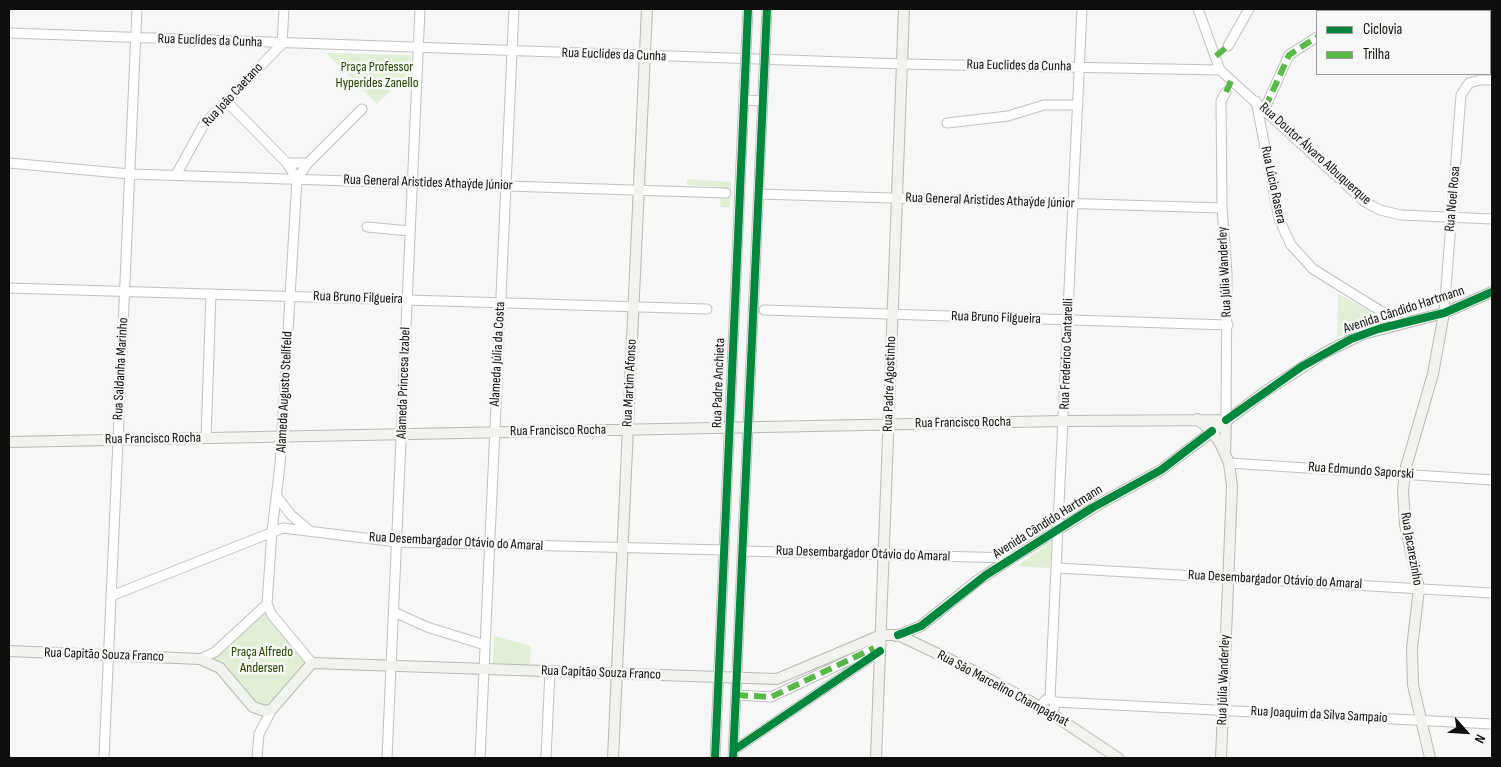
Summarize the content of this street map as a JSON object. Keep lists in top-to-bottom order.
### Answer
{
  "streets": {
    "main road": [
      "Rua Júlia Wanderley",
      "Avenida Cândido Hartmann",
      "Rua Martim Afonso",
      "Rua Padre Agostinho",
      "Rua Francisco Rocha",
      "Rua Jacarezinho",
      "Rua Capitão Souza Franco",
      "Rua São Marcelino Champagnat"
    ],
    "street": [
      "Rua Euclides da Cunha",
      "Rua João Caetano",
      "Rua Doutor Álvaro Albuquerque",
      "Rua General Aristides Athaýde Júnior",
      "Rua Lúcio Rasera",
      "Rua Noel Rosa",
      "Rua Bruno Filgueira",
      "Alameda Júlia da Costa",
      "Rua Frederico Cantarelli",
      "Rua Saldanha Marinho",
      "Alameda Princesa Izabel",
      "Rua Padre Anchieta",
      "Alameda Augusto Stellfeld",
      "Rua Edmundo Saporski",
      "Rua Desembargador Otávio do Amaral",
      "Rua Joaquim da Silva Sampaio"
    ]
  },
  "crossings": [
    ["Rua Euclides da Cunha", "Rua João Caetano"],
    ["Rua Euclides da Cunha", "Alameda Júlia da Costa"],
    ["Rua Euclides da Cunha", "Rua Frederico Cantarelli"],
    ["Rua Euclides da Cunha", "Rua Saldanha Marinho"],
    ["Rua Euclides da Cunha", "Alameda Princesa Izabel"],
    ["Rua Euclides da Cunha", "Rua Martim Afonso"],
    ["Rua Euclides da Cunha", "Rua Padre Agostinho"],
    ["Rua João Caetano", "Rua General Aristides Athaýde Júnior"],
    ["Rua Doutor Álvaro Albuquerque", "Rua Lúcio Rasera"],
    ["Rua Doutor Álvaro Albuquerque", "Rua Noel Rosa"],
    ["Rua General Aristides Athaýde Júnior", "Rua Júlia Wanderley"],
    ["Rua General Aristides Athaýde Júnior", "Alameda Júlia da Costa"],
    ["Rua General Aristides Athaýde Júnior", "Rua Frederico Cantarelli"],
    ["Rua General Aristides Athaýde Júnior", "Rua Saldanha Marinho"],
    ["Rua General Aristides Athaýde Júnior", "Alameda Princesa Izabel"],
    ["Rua General Aristides Athaýde Júnior", "Rua Martim Afonso"],
    ["Rua General Aristides Athaýde Júnior", "Rua Padre Agostinho"],
    ["Rua General Aristides Athaýde Júnior", "Alameda Augusto Stellfeld"],
    ["Rua Lúcio Rasera", "Avenida Cândido Hartmann"],
    ["Rua Noel Rosa", "Avenida Cândido Hartmann"],
    ["Rua Noel Rosa", "Rua Jacarezinho"],
    ["Rua Júlia Wanderley", "Rua Bruno Filgueira"],
    ["Rua Júlia Wanderley", "Avenida Cândido Hartmann"],
    ["Rua Júlia Wanderley", "Rua Francisco Rocha"],
    ["Rua Júlia Wanderley", "Rua Edmundo Saporski"],
    ["Rua Júlia Wanderley", "Rua Desembargador Otávio do Amaral"],
    ["Rua Júlia Wanderley", "Rua Joaquim da Silva Sampaio"],
    ["Rua Bruno Filgueira", "Alameda Júlia da Costa"],
    ["Rua Bruno Filgueira", "Rua Frederico Cantarelli"],
    ["Rua Bruno Filgueira", "Rua Saldanha Marinho"],
    ["Rua Bruno Filgueira", "Alameda Princesa Izabel"],
    ["Rua Bruno Filgueira", "Rua Martim Afonso"],
    ["Rua Bruno Filgueira", "Rua Padre Agostinho"],
    ["Rua Bruno Filgueira", "Alameda Augusto Stellfeld"],
    ["Avenida Cândido Hartmann", "Rua Frederico Cantarelli"],
    ["Avenida Cândido Hartmann", "Rua Francisco Rocha"],
    ["Avenida Cândido Hartmann", "Rua Desembargador Otávio do Amaral"],
    ["Avenida Cândido Hartmann", "Rua Jacarezinho"],
    ["Avenida Cândido Hartmann", "Rua São Marcelino Champagnat"],
    ["Alameda Júlia da Costa", "Rua Francisco Rocha"],
    ["Alameda Júlia da Costa", "Rua Desembargador Otávio do Amaral"],
    ["Alameda Júlia da Costa", "Rua Capitão Souza Franco"],
    ["Rua Frederico Cantarelli", "Rua Francisco Rocha"],
    ["Rua Frederico Cantarelli", "Rua Desembargador Otávio do Amaral"],
    ["Rua Frederico Cantarelli", "Rua São Marcelino Champagnat"],
    ["Rua Frederico Cantarelli", "Rua Joaquim da Silva Sampaio"],
    ["Rua Saldanha Marinho", "Rua Francisco Rocha"],
    ["Rua Saldanha Marinho", "Rua Desembargador Otávio do Amaral"],
    ["Rua Saldanha Marinho", "Rua Capitão Souza Franco"],
    ["Alameda Princesa Izabel", "Rua Francisco Rocha"],
    ["Alameda Princesa Izabel", "Rua Desembargador Otávio do Amaral"],
    ["Alameda Princesa Izabel", "Rua Capitão Souza Franco"],
    ["Rua Martim Afonso", "Rua Francisco Rocha"],
    ["Rua Martim Afonso", "Rua Desembargador Otávio do Amaral"],
    ["Rua Martim Afonso", "Rua Capitão Souza Franco"],
    ["Rua Padre Anchieta", "Rua Francisco Rocha"],
    ["Rua Padre Anchieta", "Rua Desembargador Otávio do Amaral"],
    ["Rua Padre Anchieta", "Rua Capitão Souza Franco"],
    ["Rua Padre Agostinho", "Rua Francisco Rocha"],
    ["Rua Padre Agostinho", "Rua Desembargador Otávio do Amaral"],
    ["Rua Padre Agostinho", "Rua Capitão Souza Franco"],
    ["Rua Padre Agostinho", "Rua São Marcelino Champagnat"],
    ["Alameda Augusto Stellfeld", "Rua Francisco Rocha"],
    ["Alameda Augusto Stellfeld", "Rua Desembargador Otávio do Amaral"],
    ["Rua Edmundo Saporski", "Rua Jacarezinho"],
    ["Rua Desembargador Otávio do Amaral", "Rua Jacarezinho"],
    ["Rua Jacarezinho", "Rua Joaquim da Silva Sampaio"],
    ["Rua Capitão Souza Franco", "Rua São Marcelino Champagnat"]
  ],
  "parks": ["Praça Professor Hyperides Zanello", "Praça Alfredo Andersen"],
  "legend": ["Ciclovia", "Trilha"],
  "north": "bottom right"
}
